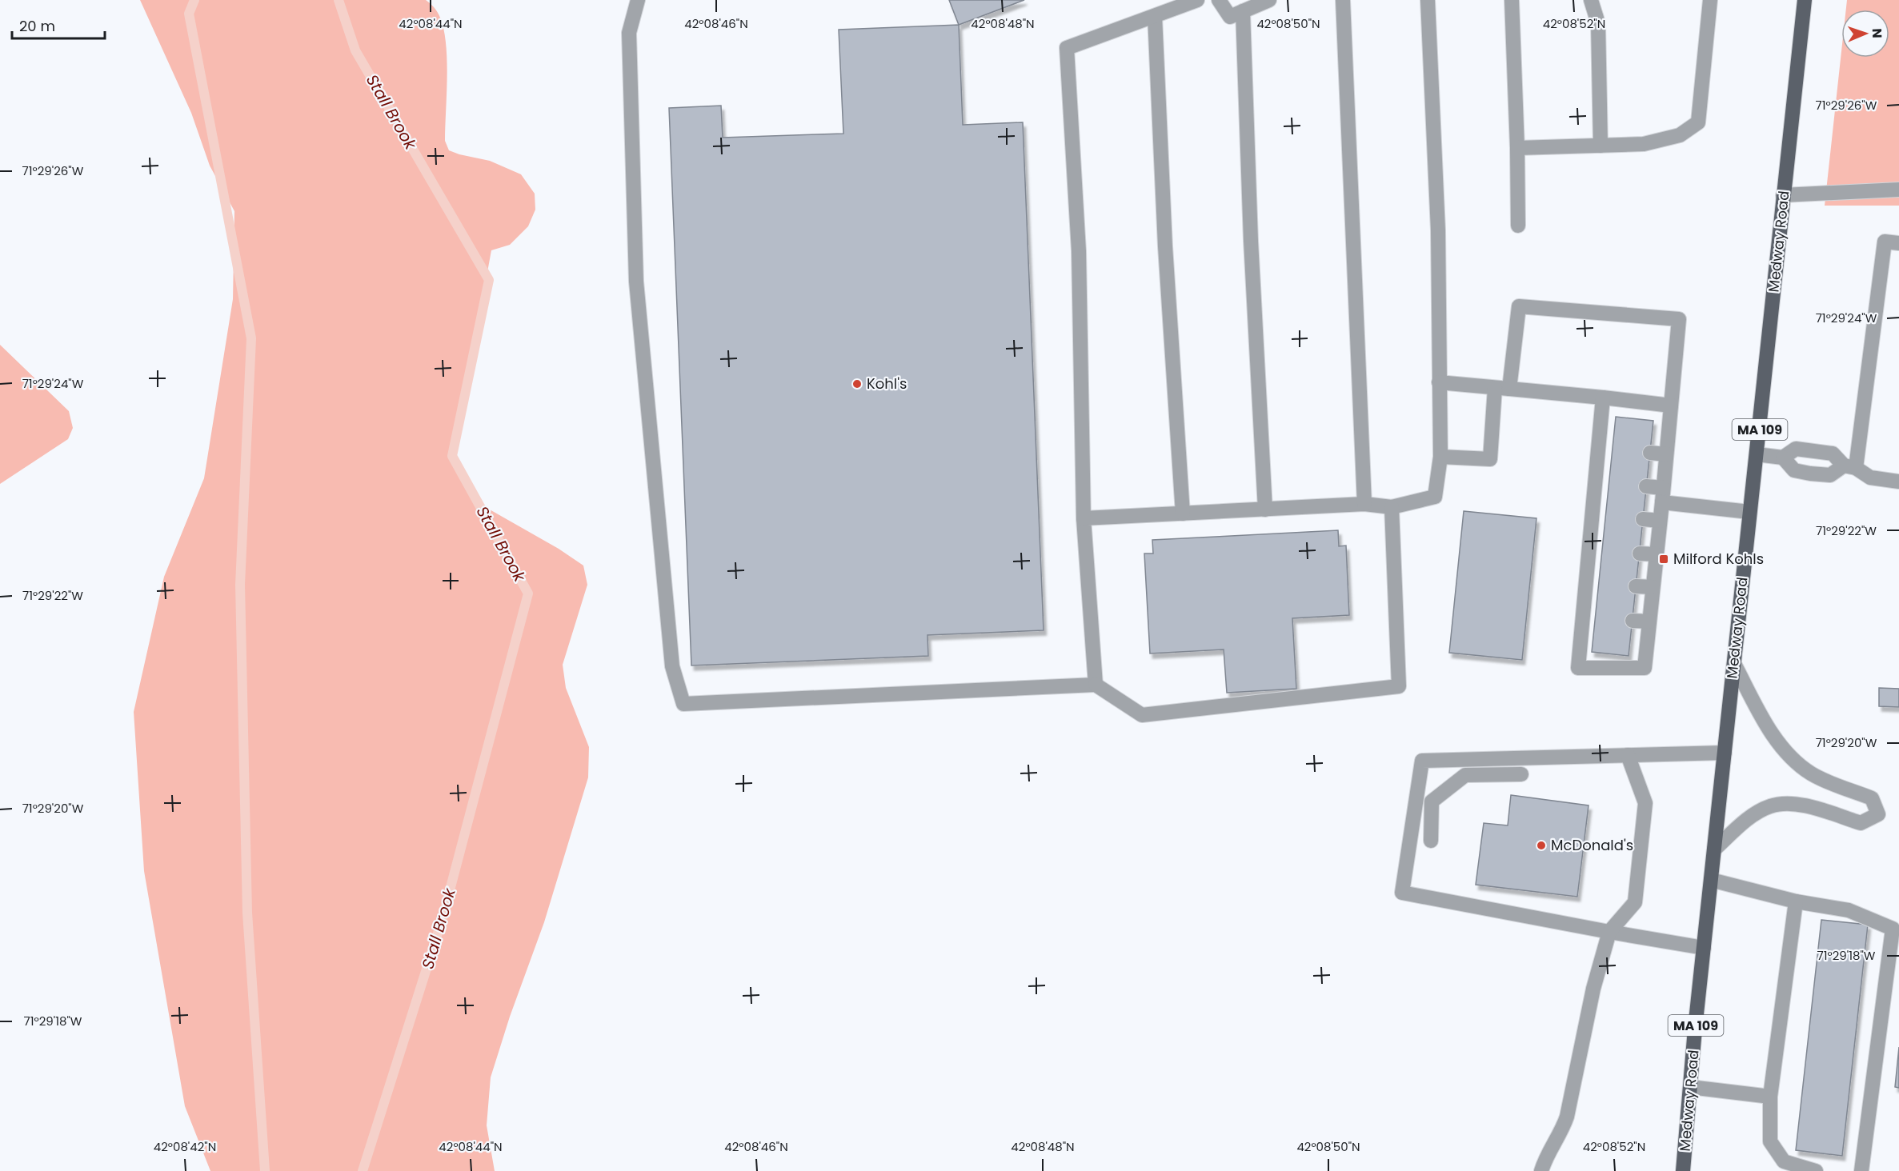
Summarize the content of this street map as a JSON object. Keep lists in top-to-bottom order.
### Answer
{
  "streets": {
    "main road": ["Medway Road", "MA 109"]
  },
  "water": ["Stall Brook"],
  "places": {
    "other": ["Kohl's", "McDonald's"],
    "transit": ["Milford Kohls"]
  },
  "scale_bar": "20 m",
  "north": "right",
  "coordinates": [
    "42°08'44\"N",
    "42°08'46\"N",
    "42°08'48\"N",
    "42°08'50\"N",
    "42°08'52\"N",
    "71°29'26\"W",
    "71°29'24\"W",
    "71°29'22\"W",
    "71°29'20\"W",
    "71°29'18\"W",
    "42°08'42\"N"
  ]
}
